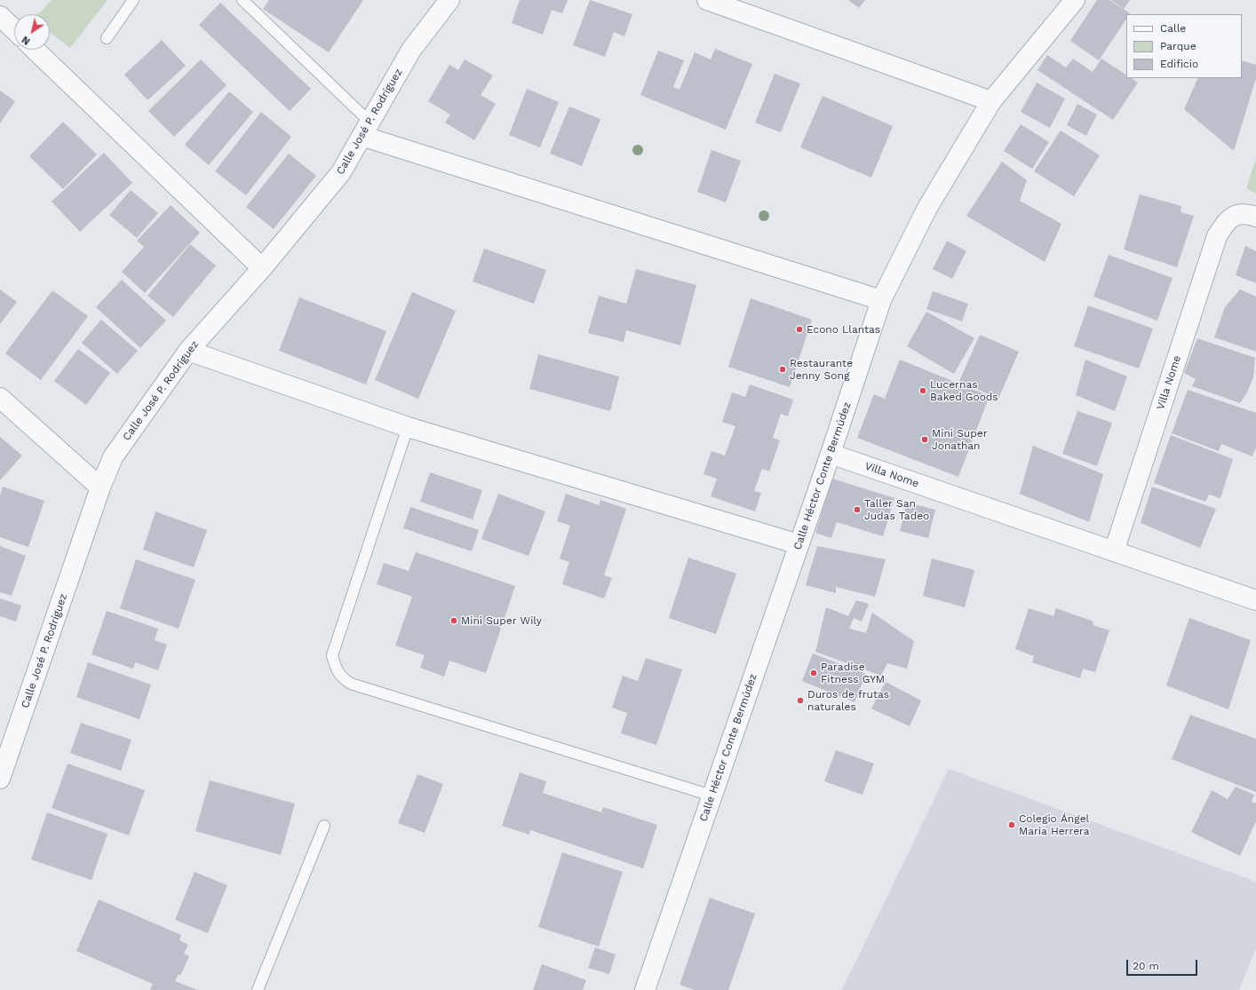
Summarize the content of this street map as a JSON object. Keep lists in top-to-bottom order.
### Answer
{
  "streets": {
    "street": ["Calle José P. Rodríguez", "Villa Nome", "Calle Héctor Conte Bermúdez"]
  },
  "crossings": [
    ["Villa Nome", "Calle Héctor Conte Bermúdez"]
  ],
  "places": [
    "Econo Llantas",
    "Restaurante Jenny Song",
    "Lucernas Baked Goods",
    "Mini Super Jonathan",
    "Taller San Judas Tadeo",
    "Mini Super Wily",
    "Paradise Fitness GYM",
    "Duros de frutas naturales",
    "Colegio Ángel María Herrera"
  ],
  "legend": ["Calle", "Parque", "Edificio"],
  "scale_bar": "20 m",
  "north": "bottom left"
}
